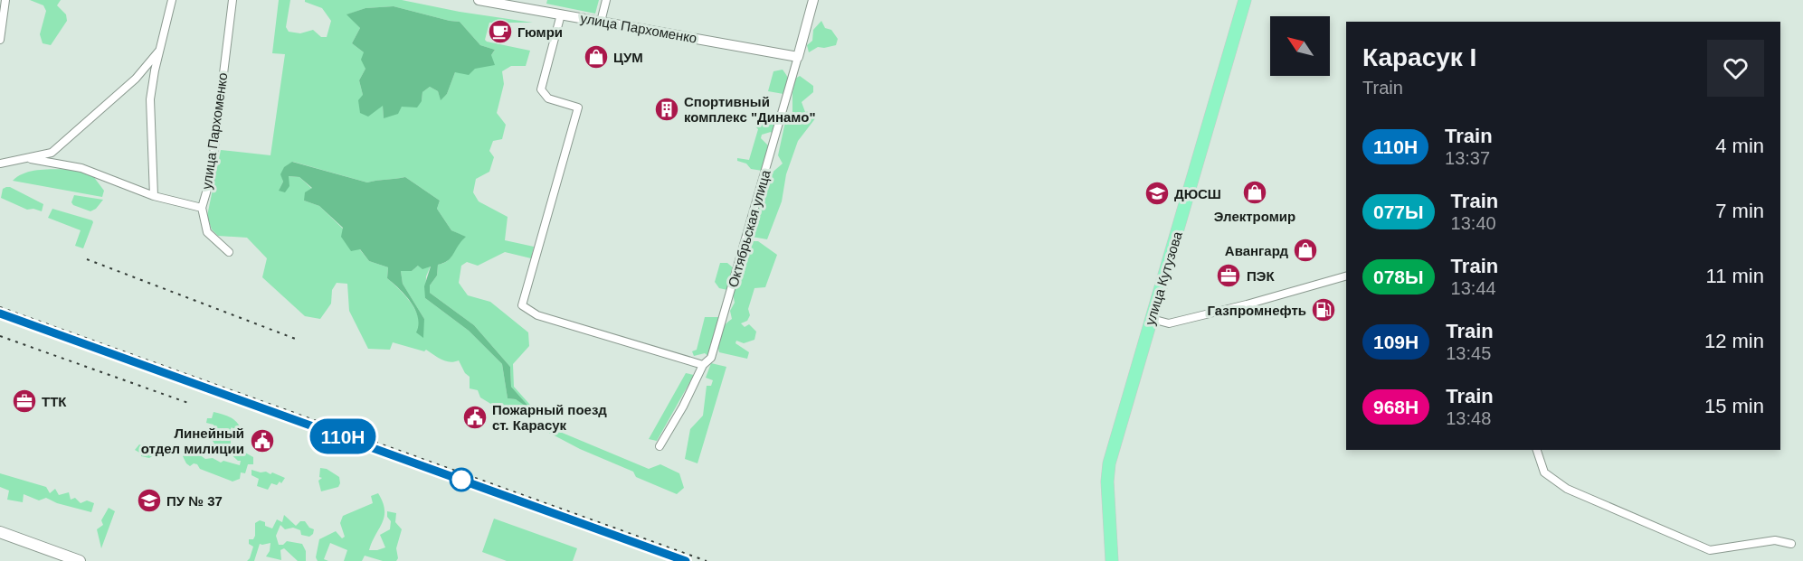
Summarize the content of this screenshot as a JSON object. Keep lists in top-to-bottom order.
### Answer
{
  "streets": {
    "main road": ["улица Кутузова"],
    "street": ["улица Пархоменко", "Октябрьская улица"]
  },
  "crossings": [
    ["улица Пархоменко", "Октябрьская улица"]
  ],
  "places": {
    "cafe": ["Гюмри"],
    "shop": ["ЦУМ", "Электромир", "Авангард"],
    "building": ["Спортивный комплекс \"Динамо\""],
    "school or university": ["ДЮСШ", "ПУ № 37"],
    "office": ["ПЭК", "ТТК"],
    "fuel station": ["Газпромнефть"],
    "public building": ["Пожарный поезд ст. Карасук", "Линейный отдел милиции"]
  },
  "north": "top left",
  "page": {
    "on_map": "110Н",
    "heading": ["Карасук I", "Train"],
    "list": [
      {
        "mark": "110Н",
        "name": "Train",
        "note": "13:37",
        "value": "4 min"
      },
      {
        "mark": "077Ы",
        "name": "Train",
        "note": "13:40",
        "value": "7 min"
      },
      {
        "mark": "078Ы",
        "name": "Train",
        "note": "13:44",
        "value": "11 min"
      },
      {
        "mark": "109Н",
        "name": "Train",
        "note": "13:45",
        "value": "12 min"
      },
      {
        "mark": "968Н",
        "name": "Train",
        "note": "13:48",
        "value": "15 min"
      }
    ]
  }
}
